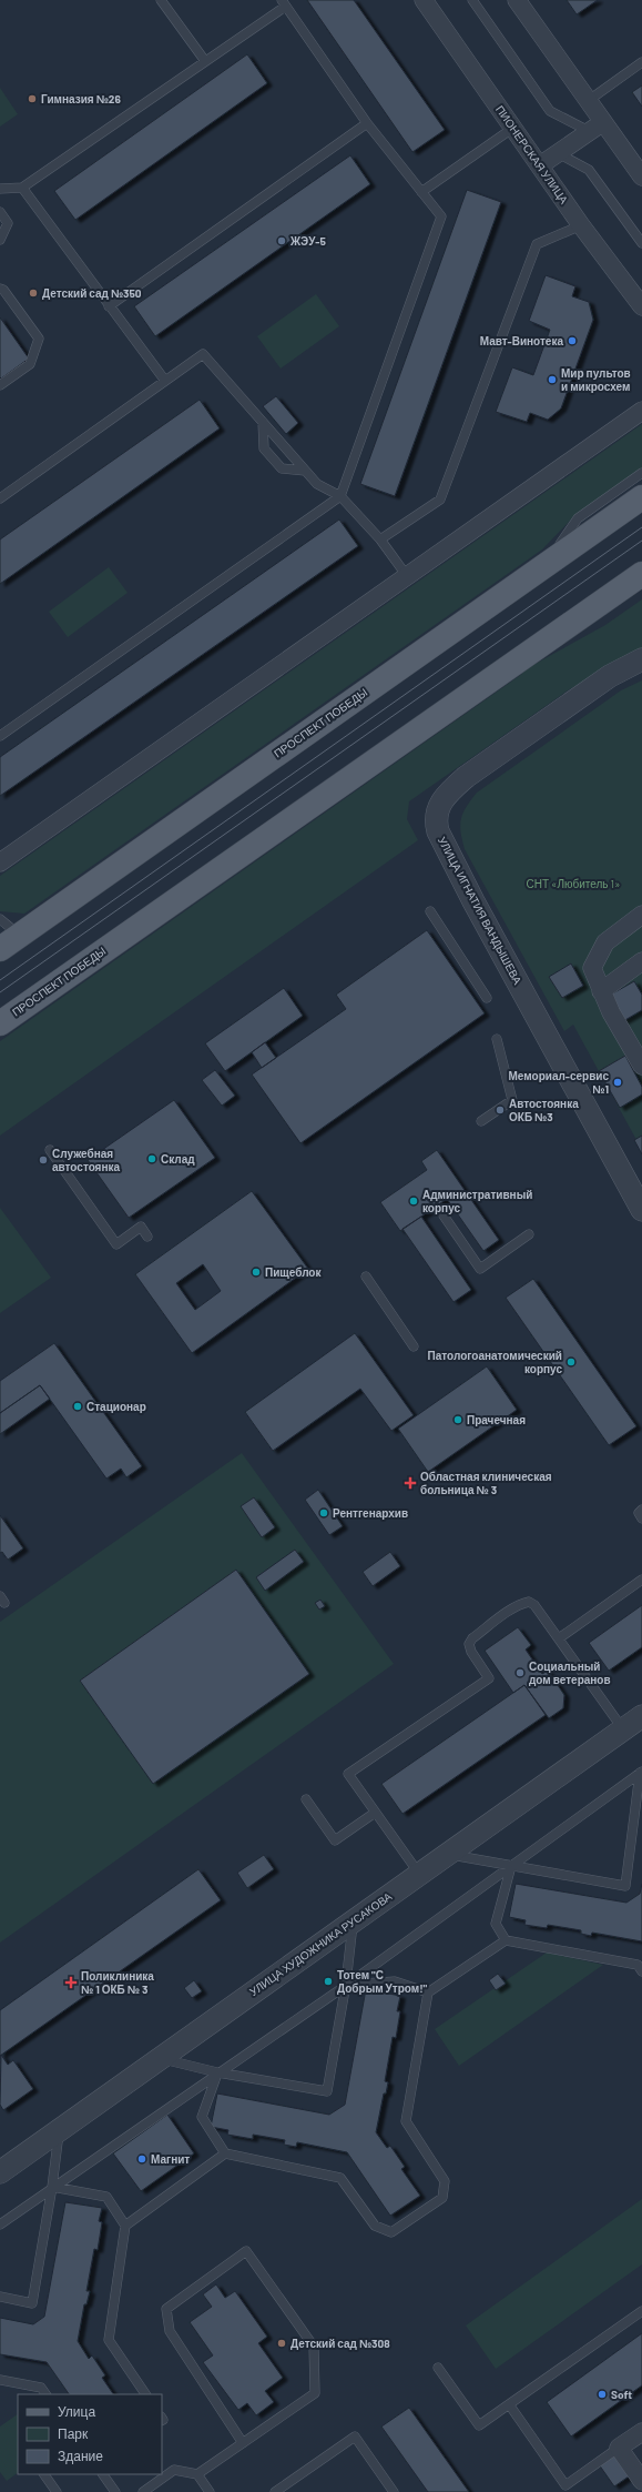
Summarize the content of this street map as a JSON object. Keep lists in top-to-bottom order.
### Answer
{
  "streets": {
    "main road": ["ПРОСПЕКТ ПОБЕДЫ"],
    "street": ["ПИОНЕРСКАЯ УЛИЦА", "УЛИЦА ИГНАТИЯ ВАНДЫШЕВА", "УЛИЦА ХУДОЖНИКА РУСАКОВА"]
  },
  "parks": ["СНТ «Любитель 1»"],
  "places": {
    "other": [
      "Гимназия №26",
      "ЖЭУ-5",
      "Детский сад №350",
      "Мавт-Винотека",
      "Мир пультов и микросхем",
      "Мемориал-сервис №1",
      "Автостоянка ОКБ №3",
      "Склад",
      "Служебная автостоянка",
      "Административный корпус",
      "Пищеблок",
      "Патологоанатомический корпус",
      "Стационар",
      "Прачечная",
      "Рентгенархив",
      "Социальный дом ветеранов",
      "Тотем \"С Добрым Утром!\"",
      "Магнит",
      "Детский сад №308",
      "Soft"
    ],
    "health": ["Областная клиническая больница № 3", "Поликлиника № 1 ОКБ № 3"]
  },
  "legend": ["Улица", "Парк", "Здание"]
}
